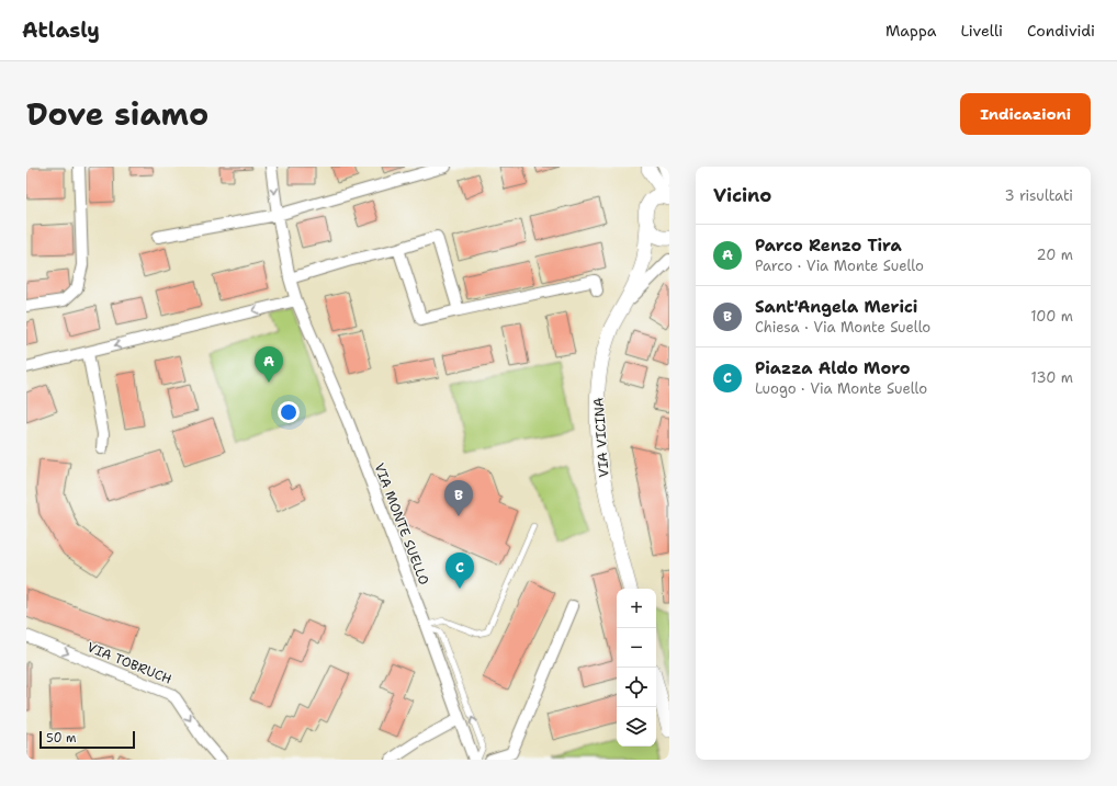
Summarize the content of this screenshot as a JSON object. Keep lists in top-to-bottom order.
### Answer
{
  "streets": {
    "street": ["VIA VICINA", "VIA MONTE SUELLO", "VIA TOBRUCH"]
  },
  "one_way": ["VIA TOBRUCH"],
  "scale_bar": "50 m",
  "page": {
    "header": "Atlasly",
    "nav": ["Mappa", "Livelli", "Condividi"],
    "title": "Dove siamo",
    "buttons": "Indicazioni",
    "heading": ["Vicino", "3 risultati"],
    "list": [
      {
        "mark": "A",
        "name": "Parco Renzo Tira",
        "note": "Parco · Via Monte Suello",
        "value": "20 m"
      },
      {
        "mark": "B",
        "name": "Sant'Angela Merici",
        "note": "Chiesa · Via Monte Suello",
        "value": "100 m"
      },
      {
        "mark": "C",
        "name": "Piazza Aldo Moro",
        "note": "Luogo · Via Monte Suello",
        "value": "130 m"
      }
    ],
    "pins": ["A", "B", "C"],
    "map_buttons": ["+", "−"],
    "scale": "50 m"
  }
}
